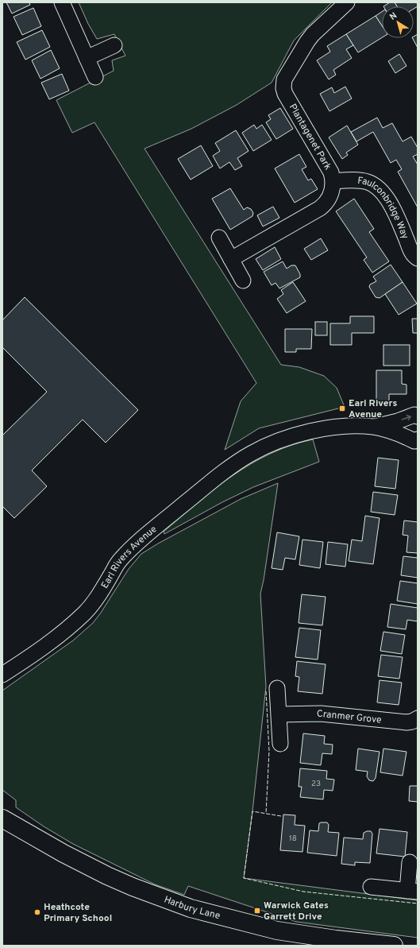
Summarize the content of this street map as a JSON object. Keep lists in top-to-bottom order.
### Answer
{
  "streets": {
    "street": [
      "Plantagenet Park",
      "Faulconbridge Way",
      "Earl Rivers Avenue",
      "Cranmer Grove",
      "Harbury Lane"
    ]
  },
  "crossings": [
    ["Plantagenet Park", "Faulconbridge Way"]
  ],
  "places": {
    "transit": ["Earl Rivers Avenue", "Warwick Gates Garrett Drive"],
    "other": ["Heathcote Primary School"]
  },
  "house_numbers": ["23", "18"],
  "north": "top left"
}
